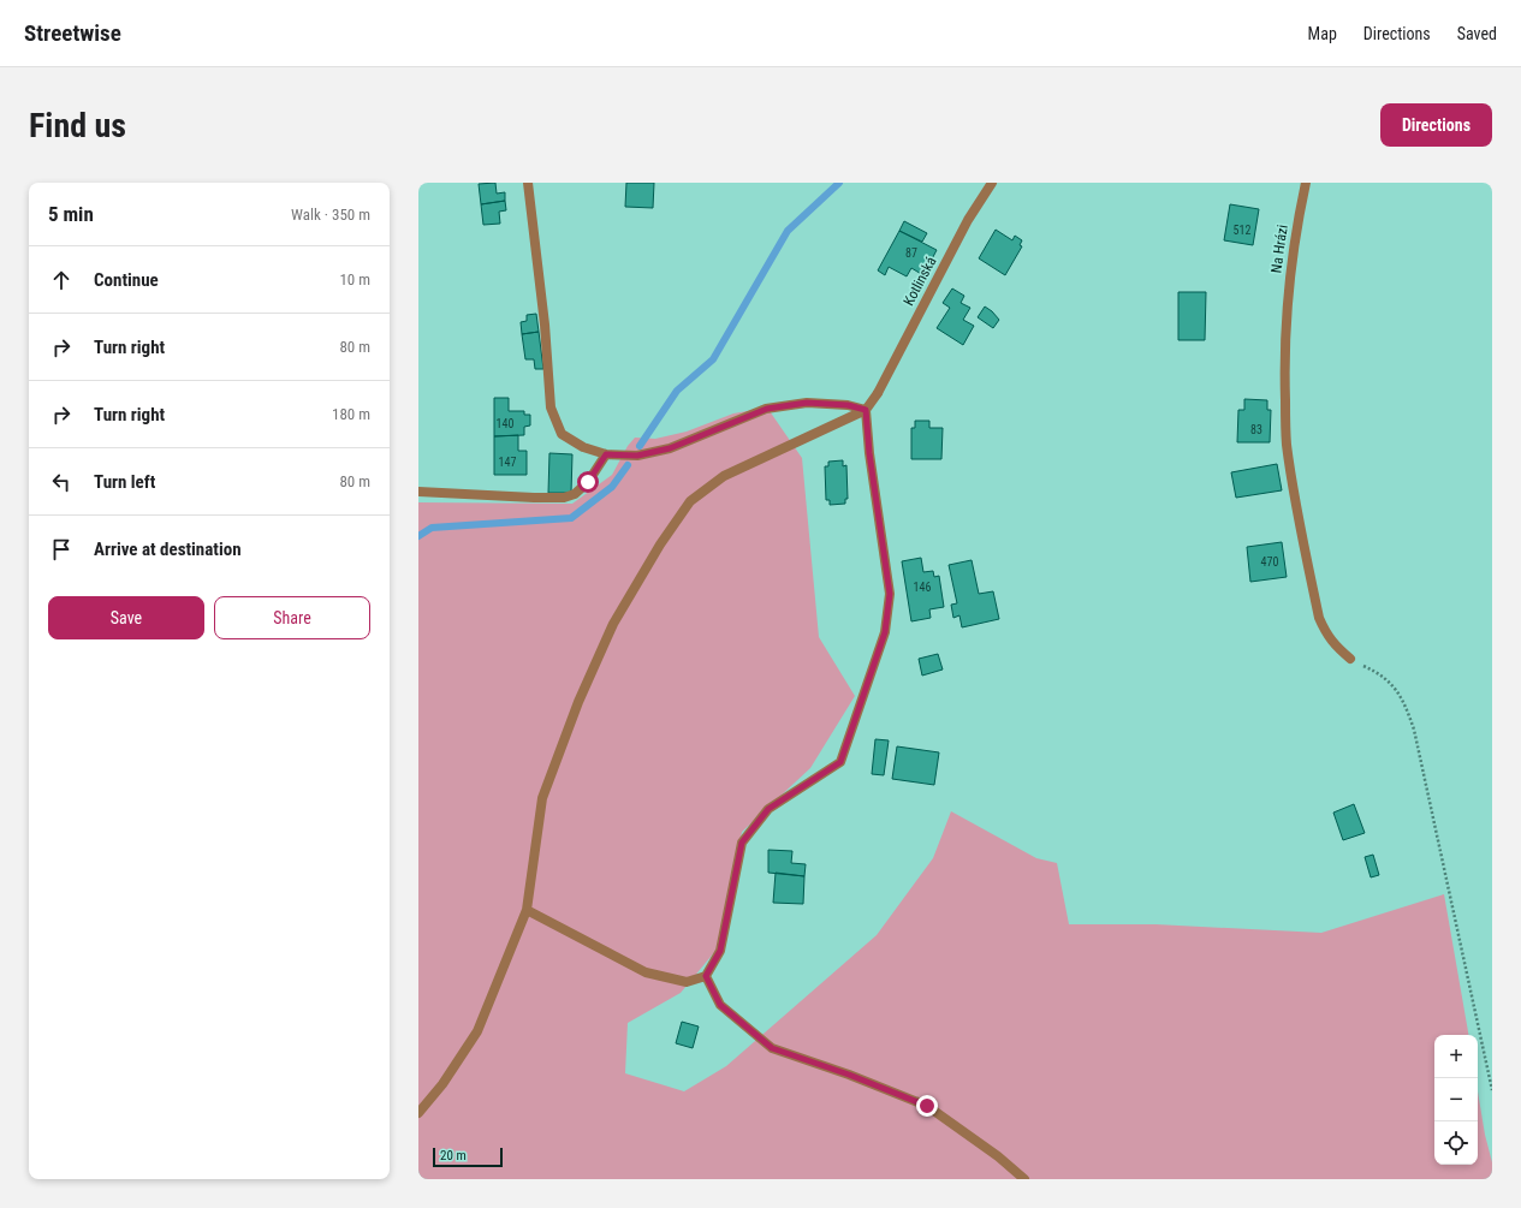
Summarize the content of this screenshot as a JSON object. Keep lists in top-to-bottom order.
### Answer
{
  "streets": {
    "street": ["Na Hrázi", "Kotlinská"]
  },
  "house_numbers": [
    "512",
    "87",
    "140",
    "83",
    "147",
    "470",
    "146"
  ],
  "scale_bar": "20 m",
  "page": {
    "header": "Streetwise",
    "nav": ["Map", "Directions", "Saved"],
    "buttons": [
      "Directions",
      ["Save", "Share"]
    ],
    "title": "Find us",
    "heading": ["5 min", "Walk · 350 m"],
    "list": [
      ["Continue", "10 m"],
      ["Turn right", "80 m"],
      ["Turn right", "180 m"],
      ["Turn left", "80 m"],
      "Arrive at destination"
    ],
    "map_buttons": ["+", "−"],
    "scale": "20 m"
  }
}
